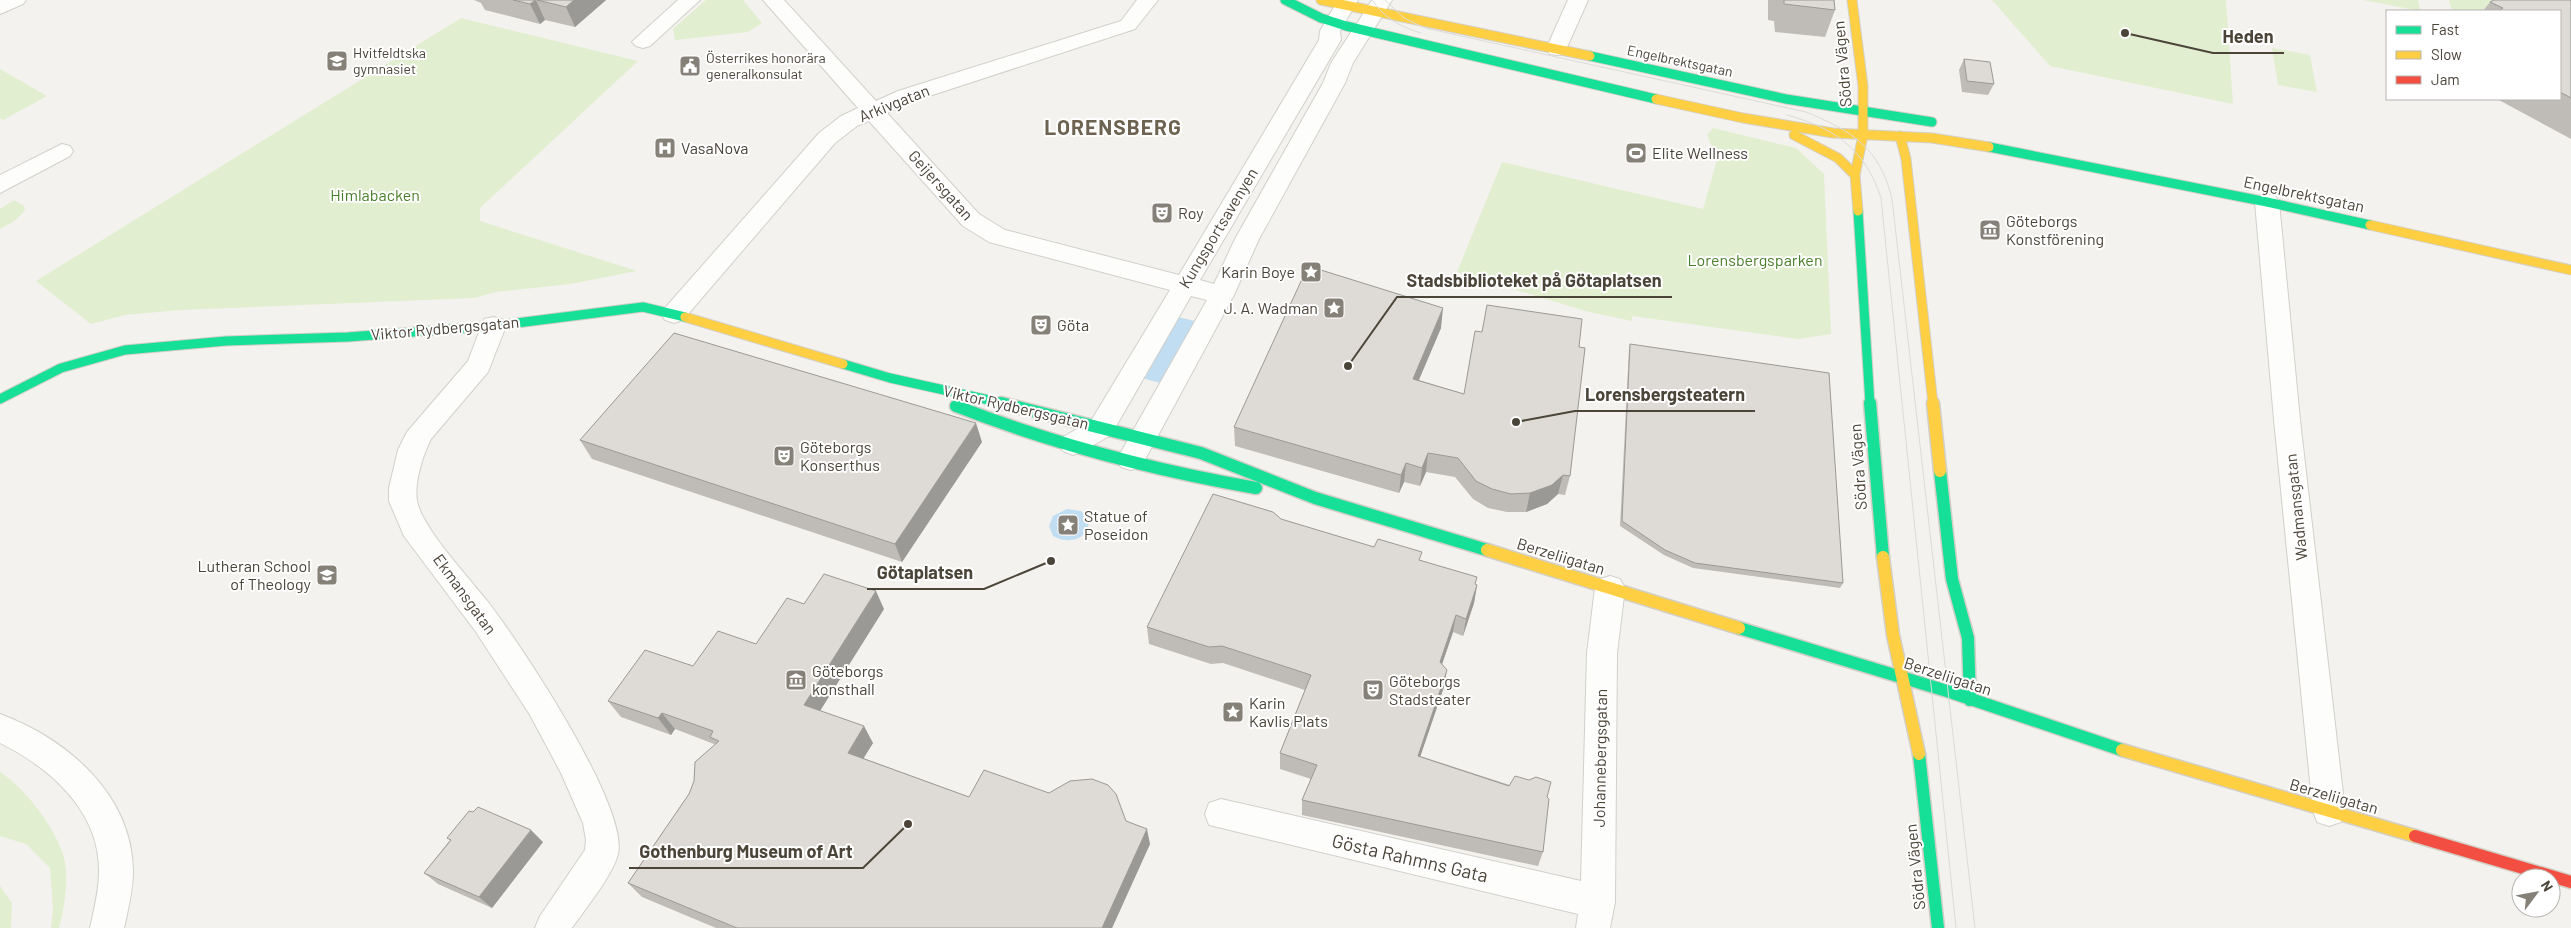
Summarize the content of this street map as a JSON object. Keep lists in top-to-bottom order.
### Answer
{
  "streets": {
    "street": [
      "Engelbrektsgatan",
      "Södra Vägen",
      "Arkivgatan",
      "Geijersgatan",
      "Kungsportsavenyen",
      "Viktor Rydbergsgatan",
      "Wadmansgatan",
      "Berzeliigatan",
      "Ekmansgatan",
      "Johannebergsgatan",
      "Gösta Rahmns Gata"
    ]
  },
  "crossings": [
    ["Engelbrektsgatan", "Södra Vägen"],
    ["Engelbrektsgatan", "Kungsportsavenyen"],
    ["Engelbrektsgatan", "Wadmansgatan"],
    ["Södra Vägen", "Berzeliigatan"],
    ["Arkivgatan", "Geijersgatan"],
    ["Arkivgatan", "Viktor Rydbergsgatan"],
    ["Geijersgatan", "Kungsportsavenyen"],
    ["Kungsportsavenyen", "Viktor Rydbergsgatan"],
    ["Kungsportsavenyen", "Berzeliigatan"],
    ["Viktor Rydbergsgatan", "Berzeliigatan"],
    ["Viktor Rydbergsgatan", "Ekmansgatan"],
    ["Wadmansgatan", "Berzeliigatan"],
    ["Berzeliigatan", "Johannebergsgatan"],
    ["Johannebergsgatan", "Gösta Rahmns Gata"]
  ],
  "districts": ["LORENSBERG"],
  "parks": ["Himlabacken", "Lorensbergsparken"],
  "places": {
    "other": [
      "Heden",
      "Stadsbiblioteket på Götaplatsen",
      "Lorensbergsteatern",
      "Götaplatsen",
      "Gothenburg Museum of Art"
    ],
    "school or university": ["Hvitfeldtska gymnasiet", "Lutheran School of Theology"],
    "public building": ["Österrikes honorära generalkonsulat"],
    "hospital": ["VasaNova"],
    "sports": ["Elite Wellness"],
    "theatre": [
      "Roy",
      "Göta",
      "Göteborgs Konserthus",
      "Göteborgs Stadsteater"
    ],
    "museum": ["Göteborgs Konstförening", "Göteborgs konsthall"],
    "place": [
      "Karin Boye",
      "J. A. Wadman",
      "Statue of Poseidon",
      "Karin Kavlis Plats"
    ]
  },
  "legend": ["Fast", "Slow", "Jam"],
  "north": "top right"
}
